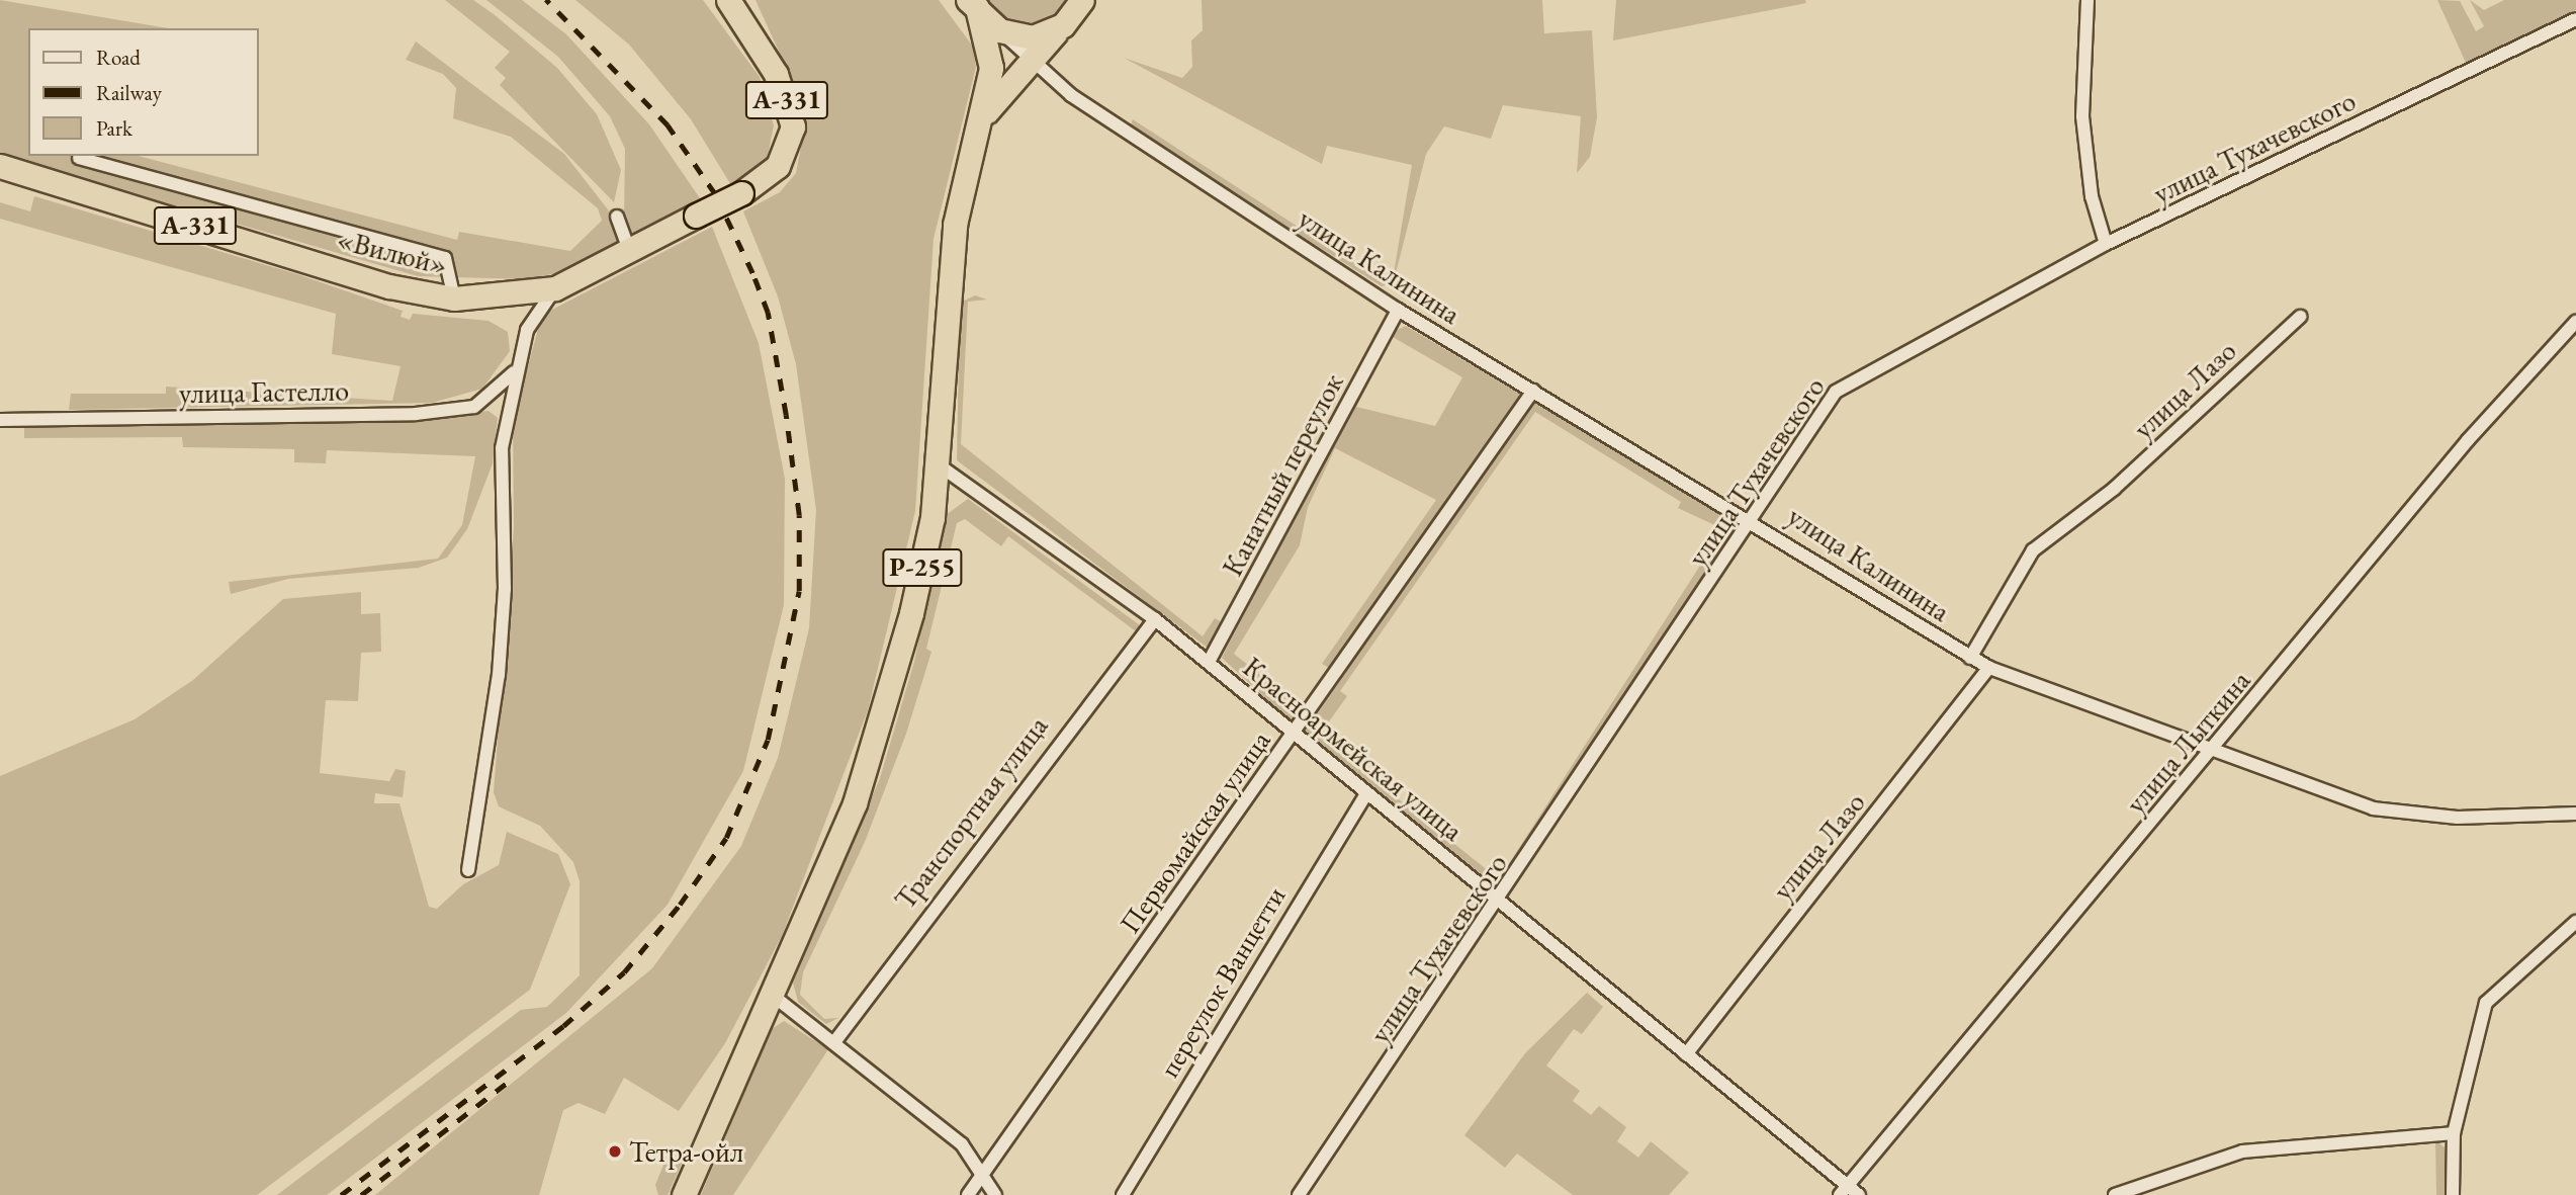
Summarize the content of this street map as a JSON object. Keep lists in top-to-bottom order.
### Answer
{
  "streets": {
    "highway": ["А-331", "«Вилюй»", "Р-255"],
    "street": [
      "улица Тухачевского",
      "улица Калинина",
      "улица Лазо",
      "улица Гастелло",
      "Канатный переулок",
      "улица Лыткина",
      "Красноармейская улица",
      "Транспортная улица",
      "Первомайская улица",
      "переулок Ванцетти"
    ]
  },
  "crossings": [
    ["улица Тухачевского", "улица Калинина"],
    ["улица Тухачевского", "Красноармейская улица"],
    ["улица Калинина", "улица Лазо"],
    ["улица Калинина", "Канатный переулок"],
    ["улица Калинина", "Р-255"],
    ["улица Калинина", "улица Лыткина"],
    ["улица Калинина", "Первомайская улица"],
    ["улица Лазо", "Красноармейская улица"],
    ["Канатный переулок", "Красноармейская улица"],
    ["Р-255", "Красноармейская улица"],
    ["улица Лыткина", "Красноармейская улица"],
    ["Красноармейская улица", "Транспортная улица"],
    ["Красноармейская улица", "Первомайская улица"],
    ["Красноармейская улица", "переулок Ванцетти"]
  ],
  "places": ["Тетра-ойл"],
  "legend": ["Road", "Railway", "Park"]
}
